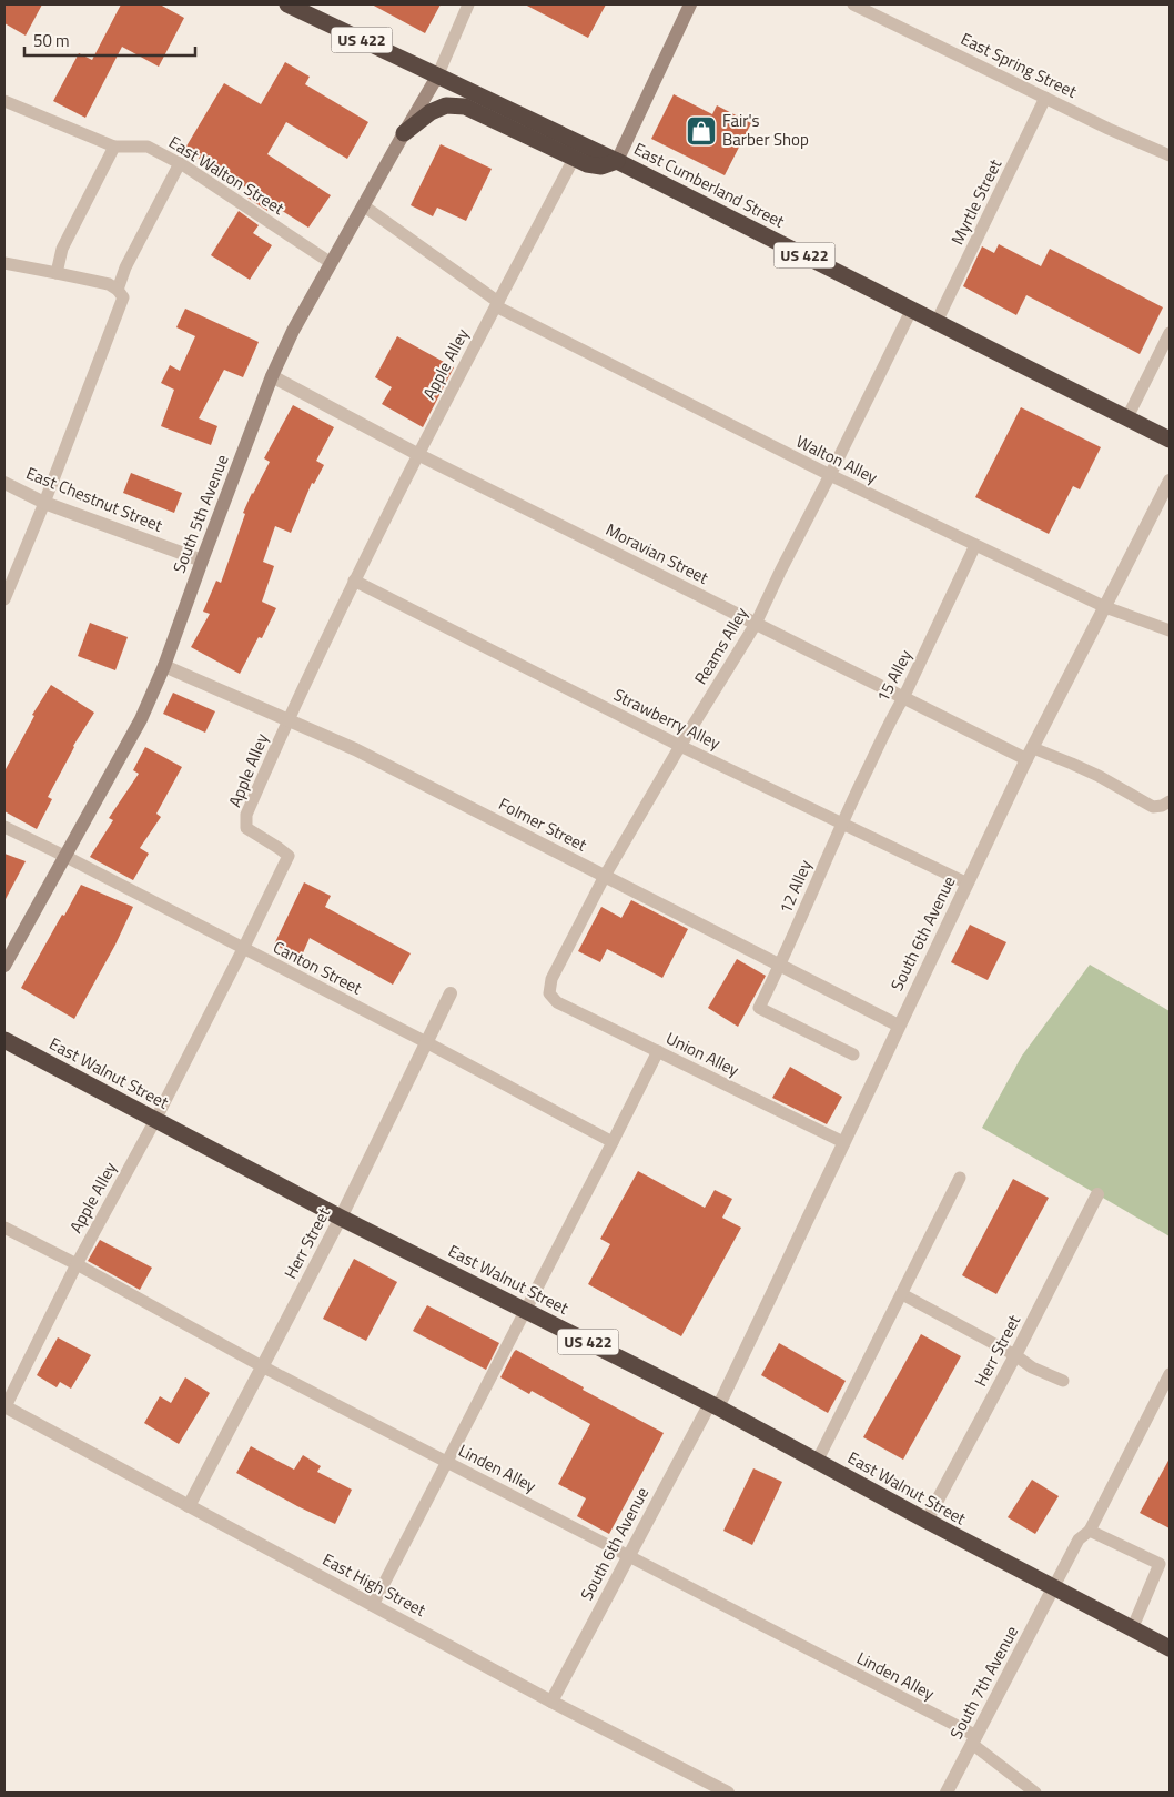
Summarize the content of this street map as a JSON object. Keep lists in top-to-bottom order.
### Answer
{
  "streets": {
    "highway": ["US 422", "East Cumberland Street", "East Walnut Street"],
    "main road": ["South 5th Avenue"],
    "street": [
      "East Chestnut Street",
      "Moravian Street",
      "Folmer Street",
      "South 6th Avenue",
      "Herr Street",
      "East High Street",
      "South 7th Avenue"
    ],
    "lane": [
      "East Spring Street",
      "East Walton Street",
      "Myrtle Street",
      "Apple Alley",
      "Walton Alley",
      "Reams Alley",
      "15 Alley",
      "Strawberry Alley",
      "12 Alley",
      "Canton Street",
      "Union Alley",
      "Linden Alley"
    ]
  },
  "crossings": [
    ["East Spring Street", "Myrtle Street"],
    ["East Walton Street", "South 5th Avenue"],
    ["East Cumberland Street", "Myrtle Street"],
    ["East Cumberland Street", "South 5th Avenue"],
    ["East Cumberland Street", "Reams Alley"],
    ["Apple Alley", "Walton Alley"],
    ["Apple Alley", "Moravian Street"],
    ["Apple Alley", "Strawberry Alley"],
    ["Apple Alley", "Folmer Street"],
    ["Apple Alley", "Canton Street"],
    ["Apple Alley", "East Walnut Street"],
    ["Apple Alley", "Linden Alley"],
    ["Apple Alley", "East High Street"],
    ["Walton Alley", "South 5th Avenue"],
    ["Walton Alley", "Reams Alley"],
    ["Walton Alley", "15 Alley"],
    ["Walton Alley", "South 6th Avenue"],
    ["East Chestnut Street", "South 5th Avenue"],
    ["South 5th Avenue", "Moravian Street"],
    ["South 5th Avenue", "Folmer Street"],
    ["South 5th Avenue", "Canton Street"],
    ["Moravian Street", "Reams Alley"],
    ["Moravian Street", "15 Alley"],
    ["Moravian Street", "South 6th Avenue"],
    ["Reams Alley", "Strawberry Alley"],
    ["Reams Alley", "Folmer Street"],
    ["Reams Alley", "Union Alley"],
    ["15 Alley", "Strawberry Alley"],
    ["15 Alley", "12 Alley"],
    ["Strawberry Alley", "12 Alley"],
    ["Strawberry Alley", "South 6th Avenue"],
    ["Folmer Street", "12 Alley"],
    ["Folmer Street", "South 6th Avenue"],
    ["South 6th Avenue", "Union Alley"],
    ["South 6th Avenue", "East Walnut Street"],
    ["South 6th Avenue", "Linden Alley"],
    ["South 6th Avenue", "East High Street"],
    ["Canton Street", "Herr Street"],
    ["East Walnut Street", "Herr Street"],
    ["East Walnut Street", "South 7th Avenue"],
    ["Herr Street", "Linden Alley"],
    ["Herr Street", "East High Street"],
    ["Linden Alley", "South 7th Avenue"]
  ],
  "places": {
    "shop": ["Fair's Barber Shop"]
  },
  "scale_bar": "50 m"
}
